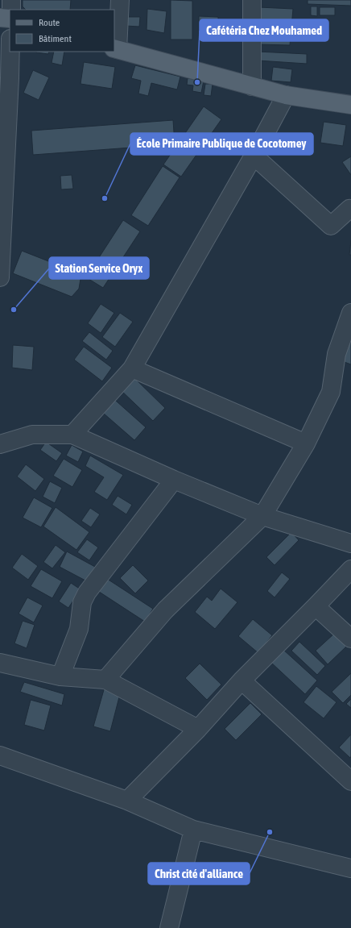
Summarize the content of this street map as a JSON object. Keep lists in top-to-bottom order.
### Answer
{
  "places": [
    "Cafétéria Chez Mouhamed",
    "École Primaire Publique de Cocotomey",
    "Station Service Oryx",
    "Christ cité d'alliance"
  ],
  "legend": ["Route", "Bâtiment"]
}
